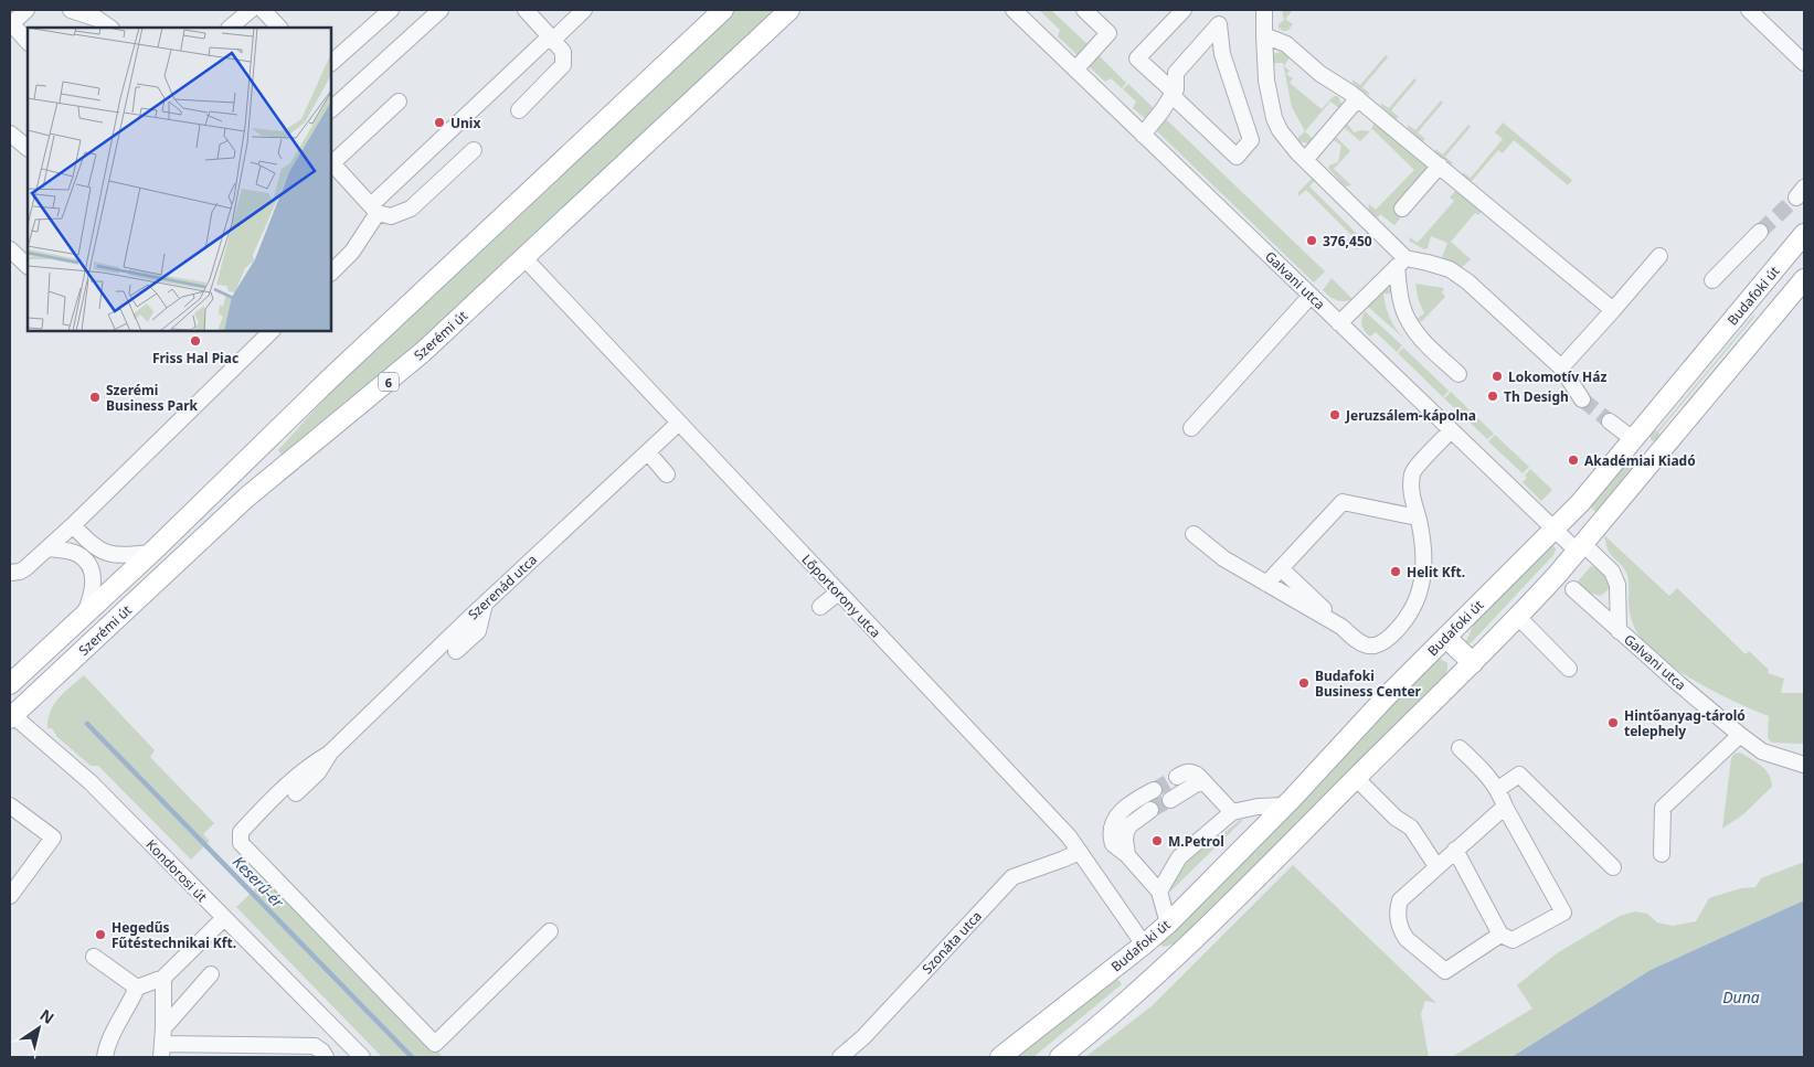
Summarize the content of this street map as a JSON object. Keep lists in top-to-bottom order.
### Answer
{
  "streets": {
    "main road": ["Budafoki út", "Szerémi út", "6"],
    "street": [
      "Galvani utca",
      "Szerenád utca",
      "Lőportorony utca",
      "Kondorosi út",
      "Szonáta utca"
    ]
  },
  "crossings": [
    ["Galvani utca", "Budafoki út"],
    ["Budafoki út", "Lőportorony utca"],
    ["Szerémi út", "Lőportorony utca"],
    ["Szerémi út", "Kondorosi út"],
    ["Szerenád utca", "Lőportorony utca"],
    ["Lőportorony utca", "Szonáta utca"]
  ],
  "water": ["Keserű-ér", "Duna"],
  "places": [
    "Unix",
    "376,450",
    "Friss Hal Piac",
    "Lokomotív Ház",
    "Th Desigh",
    "Szerémi Business Park",
    "Jeruzsálem-kápolna",
    "Akadémiai Kiadó",
    "Helit Kft.",
    "Budafoki Business Center",
    "Hintőanyag-tároló telephely",
    "M.Petrol",
    "Hegedűs Fűtéstechnikai Kft."
  ],
  "north": "top right"
}
